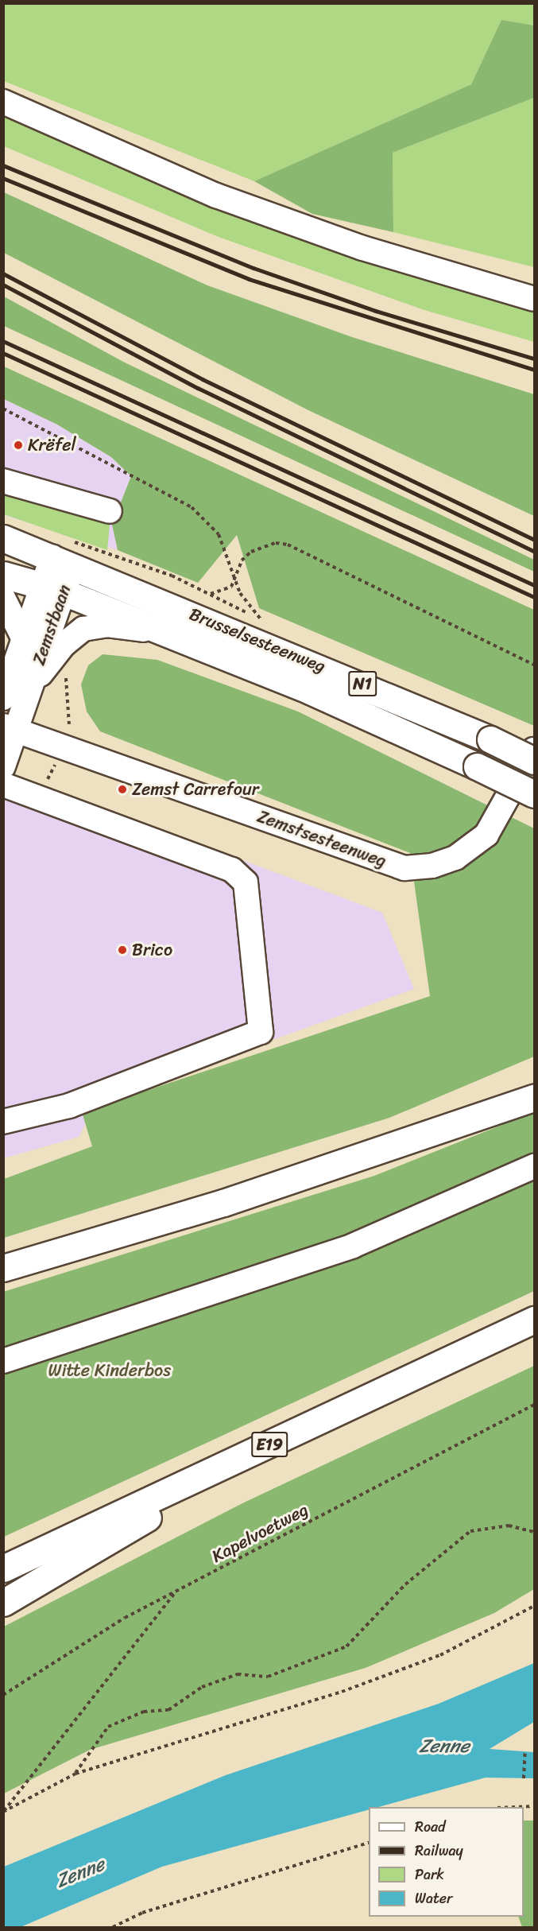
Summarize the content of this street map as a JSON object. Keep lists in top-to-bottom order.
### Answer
{
  "streets": {
    "main road": ["Brusselsesteenweg", "N1", "E19"],
    "street": ["Zemstbaan", "Zemstsesteenweg"],
    "path": ["Kapelvoetweg"]
  },
  "crossings": [
    ["Zemstbaan", "Brusselsesteenweg"],
    ["Zemstbaan", "Zemstsesteenweg"]
  ],
  "water": ["Zenne"],
  "parks": ["Witte Kinderbos"],
  "places": ["Krëfel", "Zemst Carrefour", "Brico"],
  "legend": [
    "Road",
    "Railway",
    "Park",
    "Water"
  ]
}
